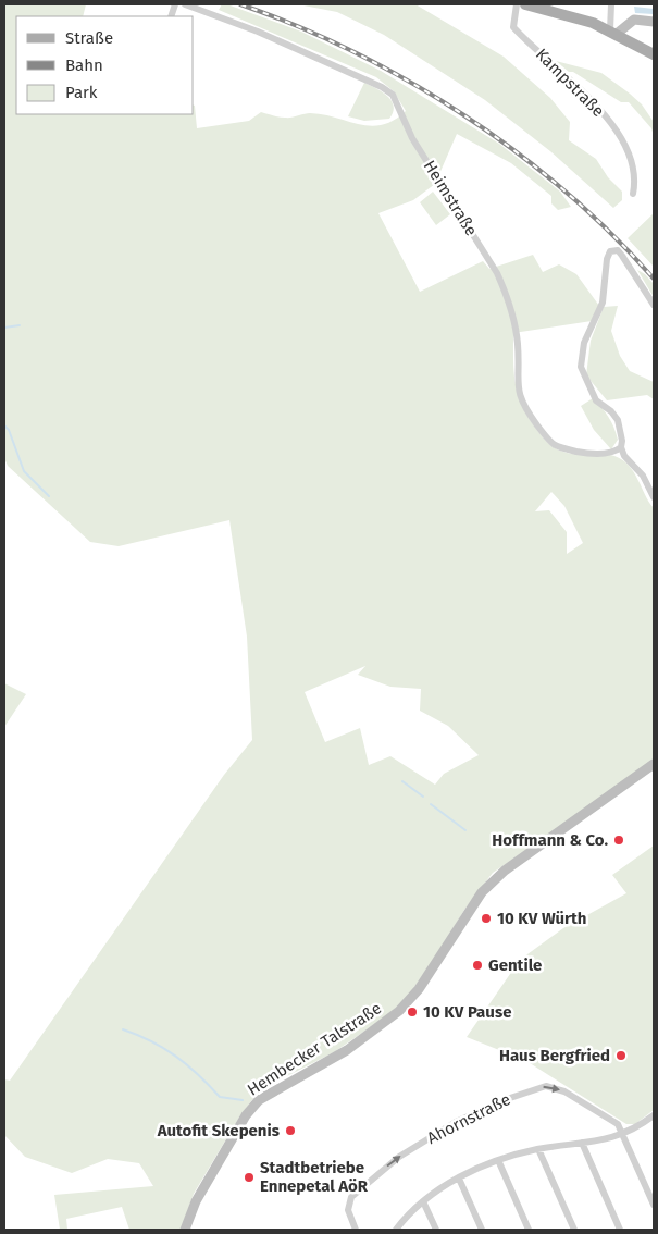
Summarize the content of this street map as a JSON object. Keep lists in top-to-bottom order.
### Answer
{
  "streets": {
    "street": [
      "Kampstraße",
      "Heimstraße",
      "Hembecker Talstraße",
      "Ahornstraße"
    ]
  },
  "places": [
    "Hoffmann & Co.",
    "10 KV Würth",
    "Gentile",
    "10 KV Pause",
    "Haus Bergfried",
    "Autofit Skepenis",
    "Stadtbetriebe Ennepetal AöR"
  ],
  "legend": ["Straße", "Bahn", "Park"]
}
